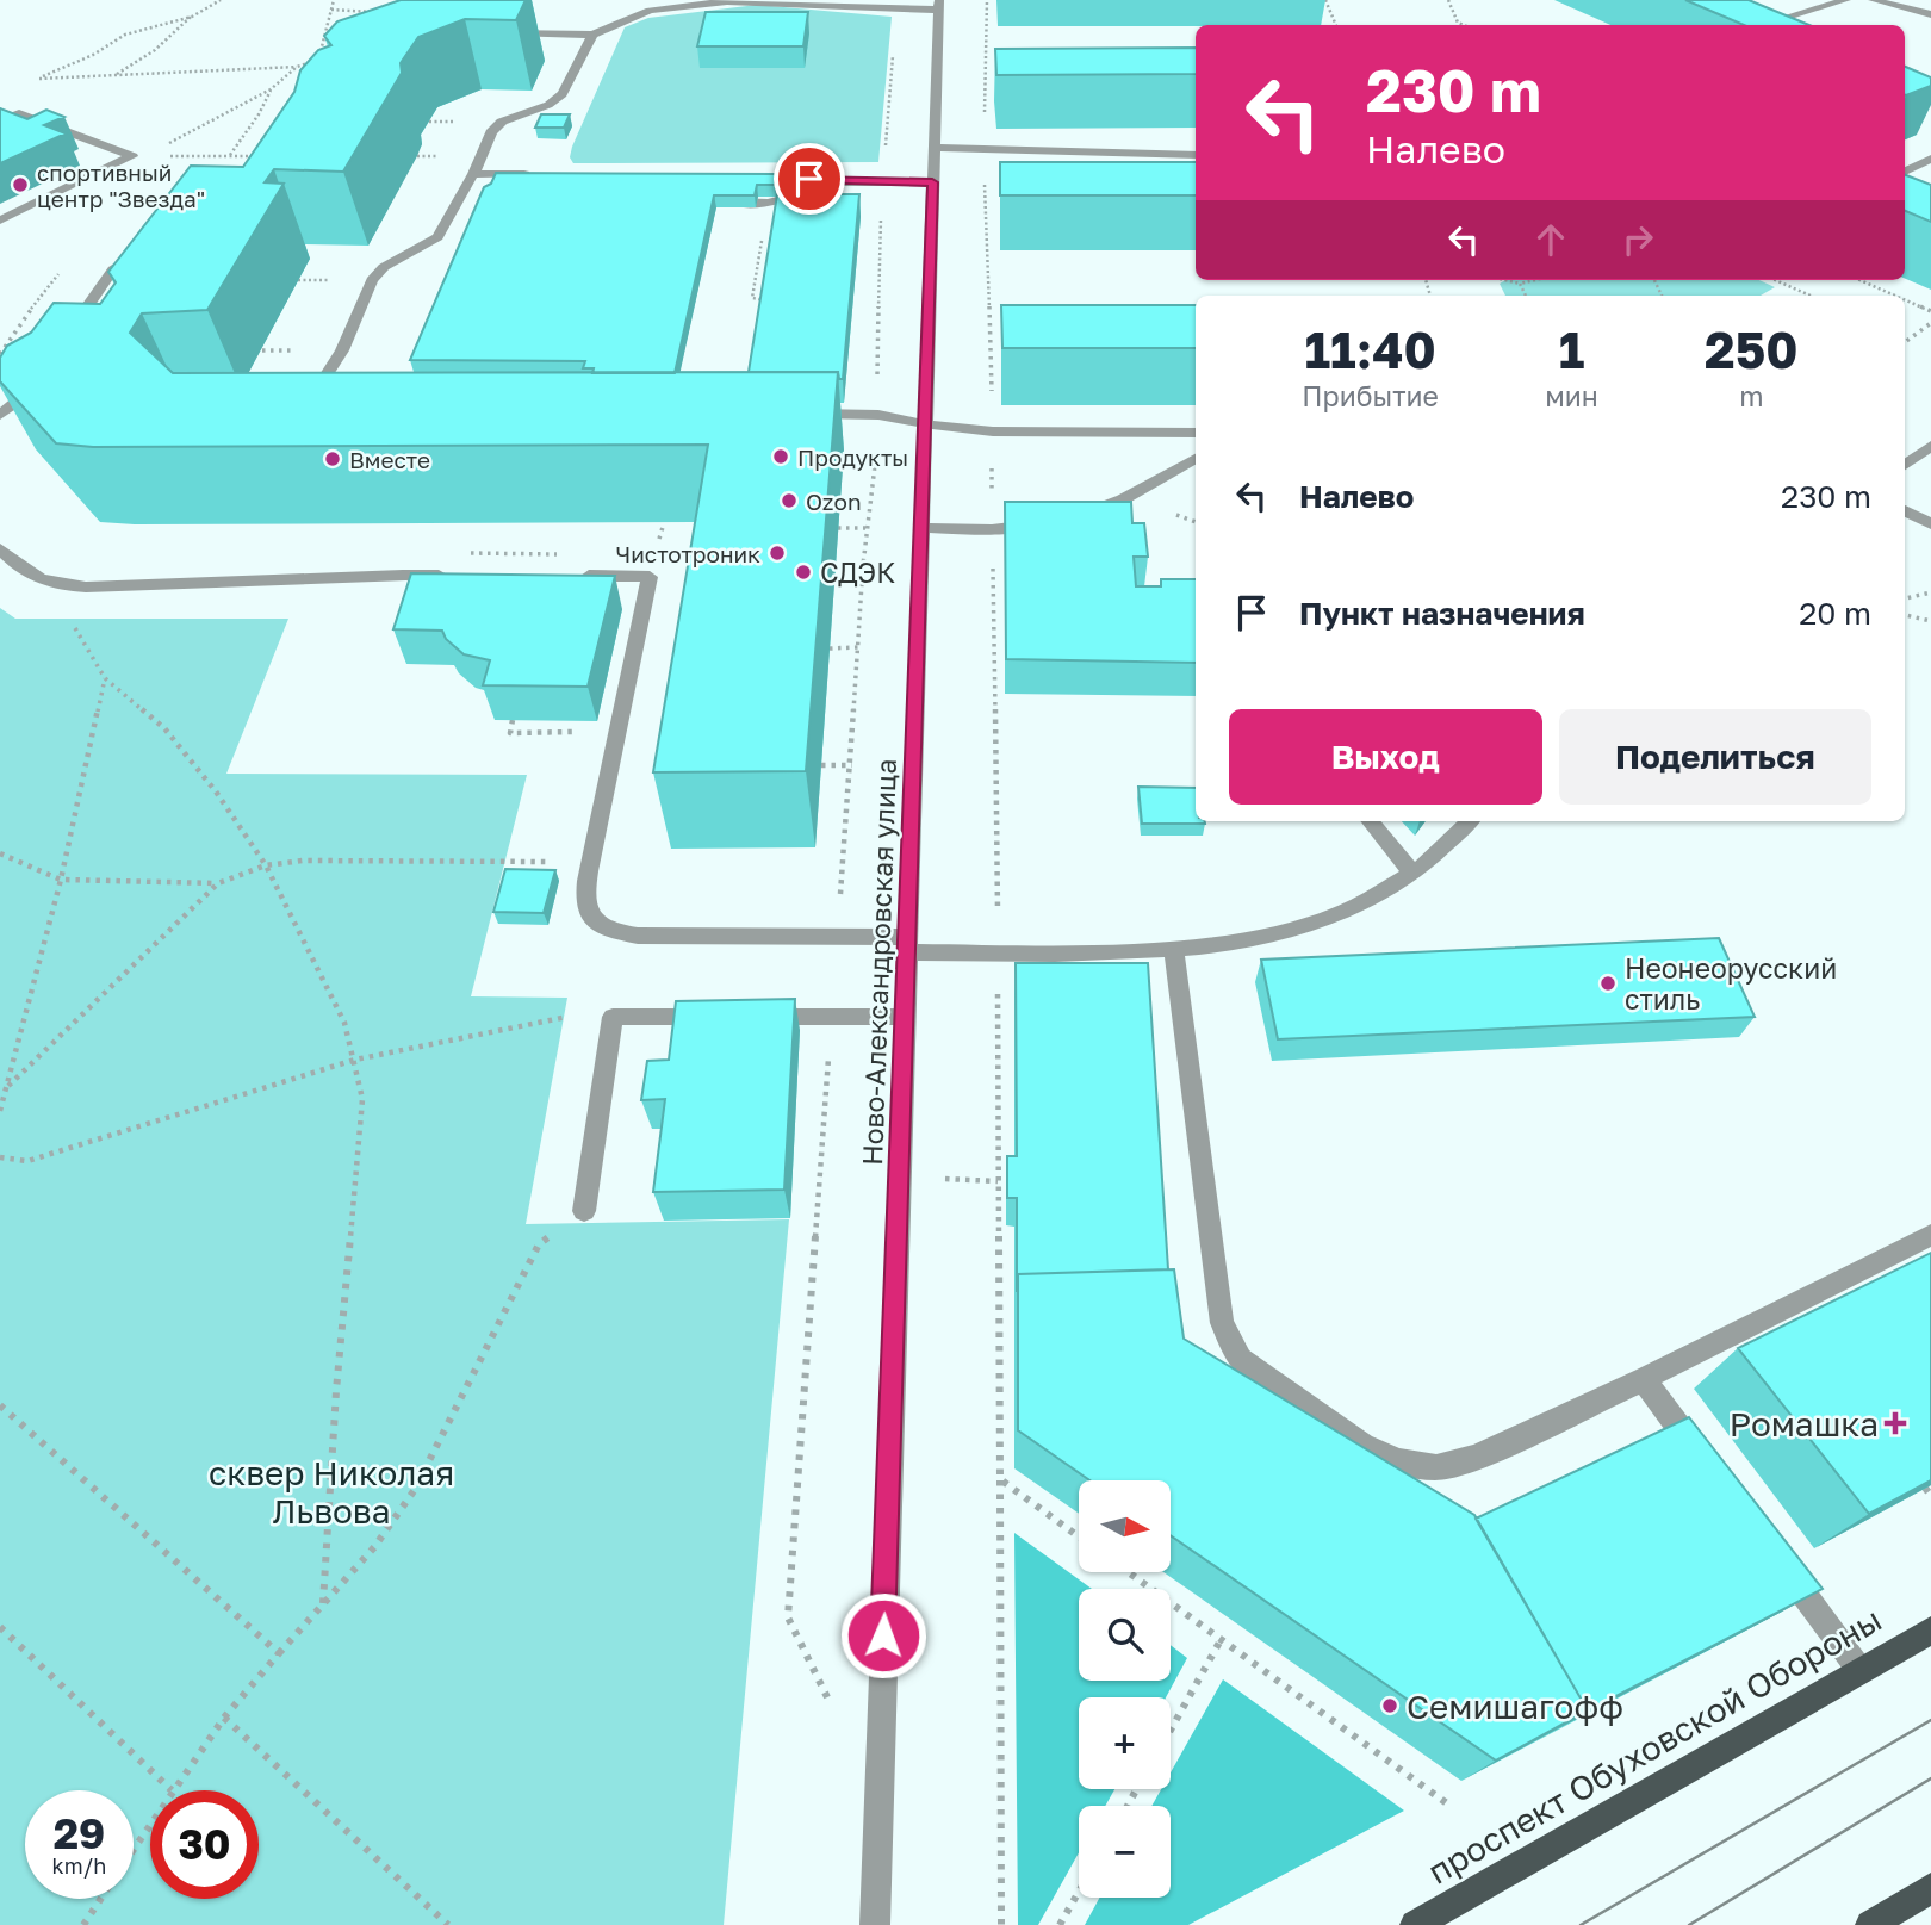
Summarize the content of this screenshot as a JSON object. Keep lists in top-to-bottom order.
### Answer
{
  "streets": {
    "main road": ["проспект Обуховской Обороны"],
    "street": ["Ново-Александровская улица"]
  },
  "parks": ["сквер Николая Львова"],
  "places": {
    "other": [
      "спортивный центр \"Звезда\"",
      "Продукты",
      "Вместе",
      "Ozon",
      "Чистотроник",
      "СДЭК",
      "Неонеорусский стиль",
      "Семишагофф"
    ],
    "health": ["Ромашка"]
  },
  "north": "right",
  "page": {
    "turn": ["230 m", "Налево"],
    "eta": [
      "11:40",
      "Прибытие",
      "1",
      "мин",
      "250",
      "m"
    ],
    "list": [
      {
        "name": "Налево",
        "value": "230 m"
      },
      {
        "name": "Пункт назначения",
        "value": "20 m"
      }
    ],
    "buttons": ["Выход", "Поделиться"],
    "map_buttons": ["+", "−"],
    "speed": "29 km/h",
    "limit": "30"
  }
}
